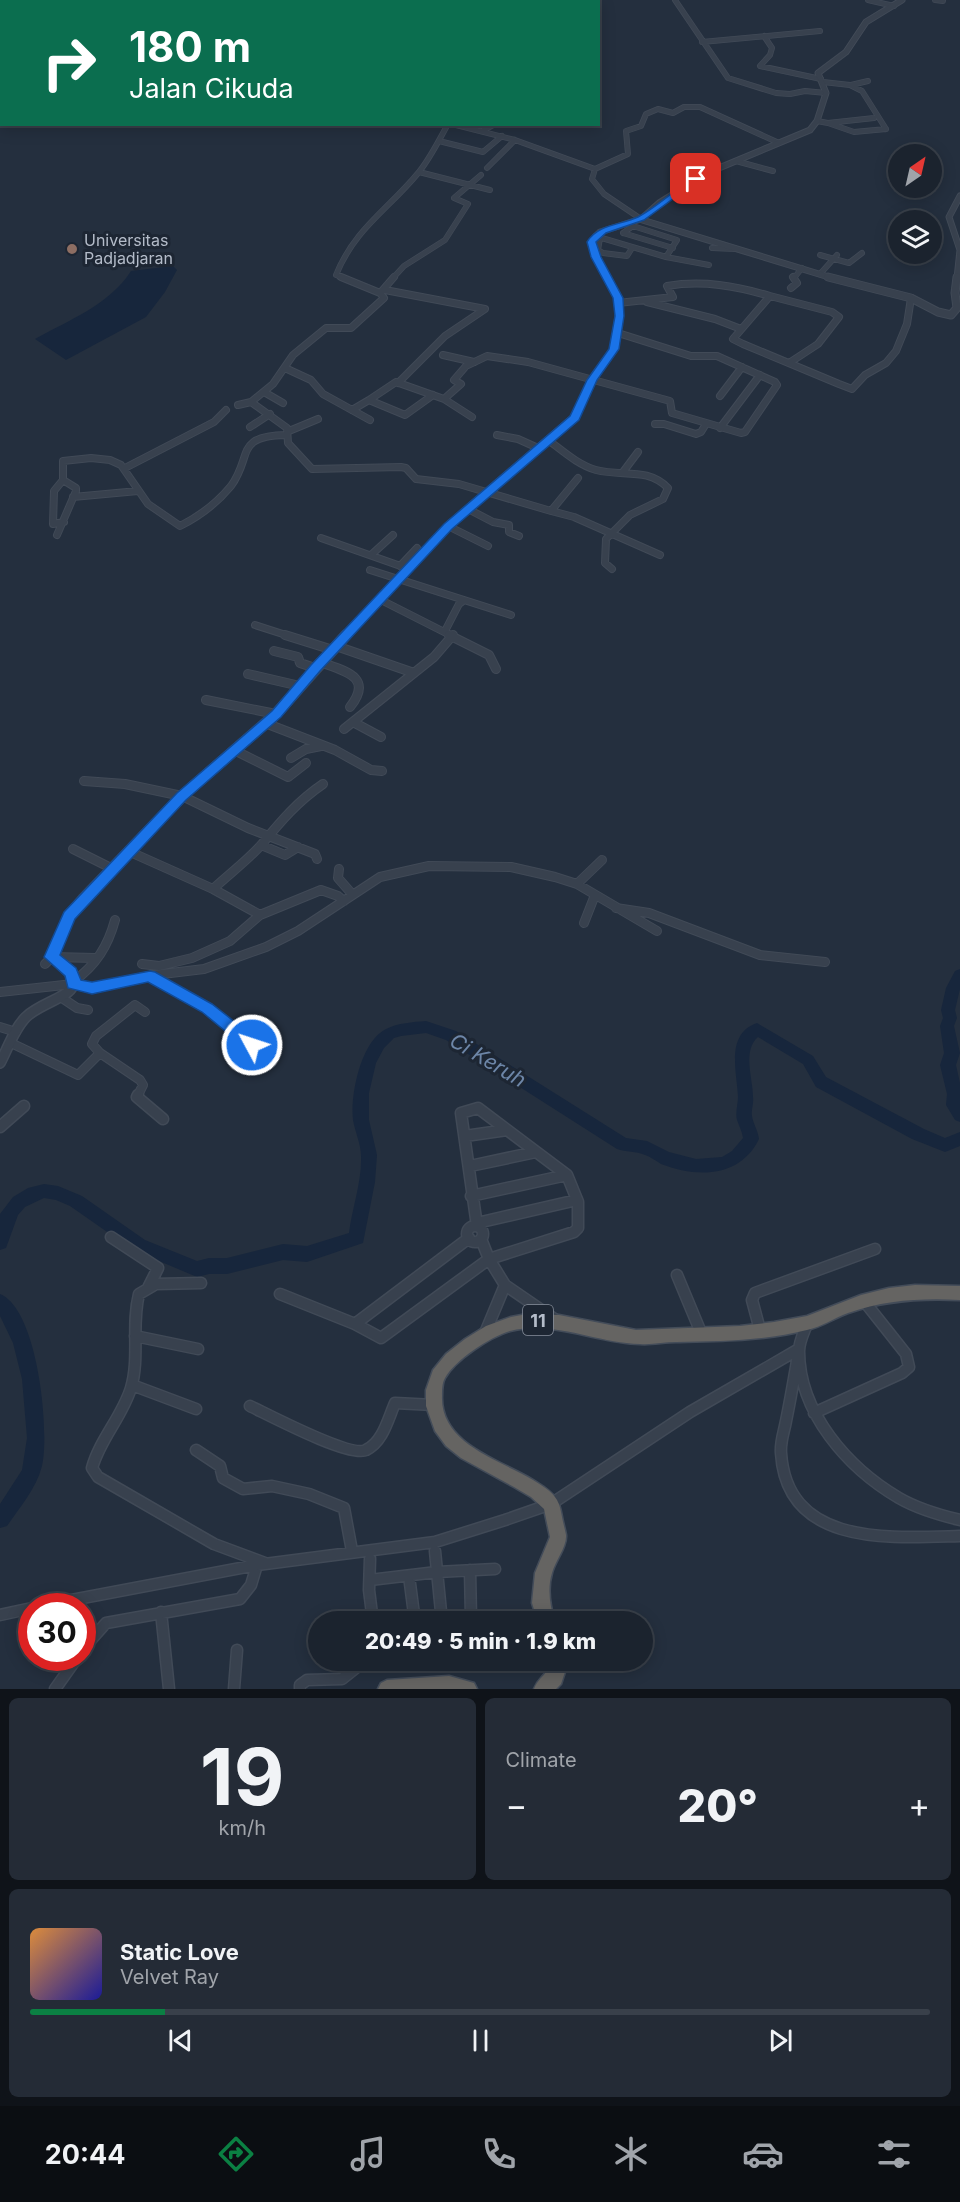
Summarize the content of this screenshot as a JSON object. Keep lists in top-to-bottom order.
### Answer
{
  "streets": {
    "highway": ["11"]
  },
  "water": ["Ci Keruh"],
  "places": ["Universitas Padjadjaran"],
  "north": "top right",
  "page": {
    "turn": ["180 m", "Jalan Cikuda"],
    "limit": "30",
    "trip": "20:49 · 5 min · 1.9 km",
    "tile": [
      ["19", "km/h"],
      "Climate"
    ],
    "heat": ["−", "20°", "+"],
    "song": ["Static Love", "Velvet Ray"],
    "tabs": "20:44"
  }
}
